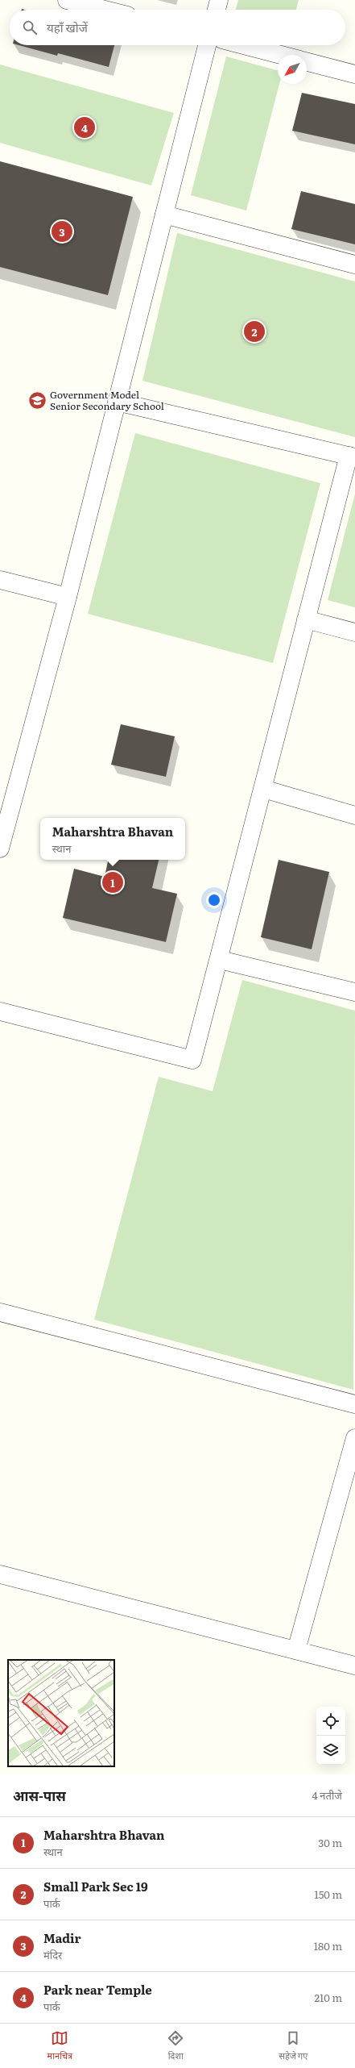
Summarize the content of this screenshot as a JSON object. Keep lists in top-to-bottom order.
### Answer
{
  "places": {
    "school or university": ["Government Model Senior Secondary School"]
  },
  "north": "bottom left",
  "page": {
    "search": "यहाँ खोजें",
    "pins": [
      "4",
      "3",
      "2",
      "1"
    ],
    "popup": ["Maharshtra Bhavan", "स्थान"],
    "heading": ["आस-पास", "4 नतीजे"],
    "list": [
      {
        "mark": "1",
        "name": "Maharshtra Bhavan",
        "note": "स्थान",
        "value": "30 m"
      },
      {
        "mark": "2",
        "name": "Small Park Sec 19",
        "note": "पार्क",
        "value": "150 m"
      },
      {
        "mark": "3",
        "name": "Madir",
        "note": "मंदिर",
        "value": "180 m"
      },
      {
        "mark": "4",
        "name": "Park near Temple",
        "note": "पार्क",
        "value": "210 m"
      }
    ],
    "nav": ["मानचित्र", "दिशा", "सहेजे गए"]
  }
}
